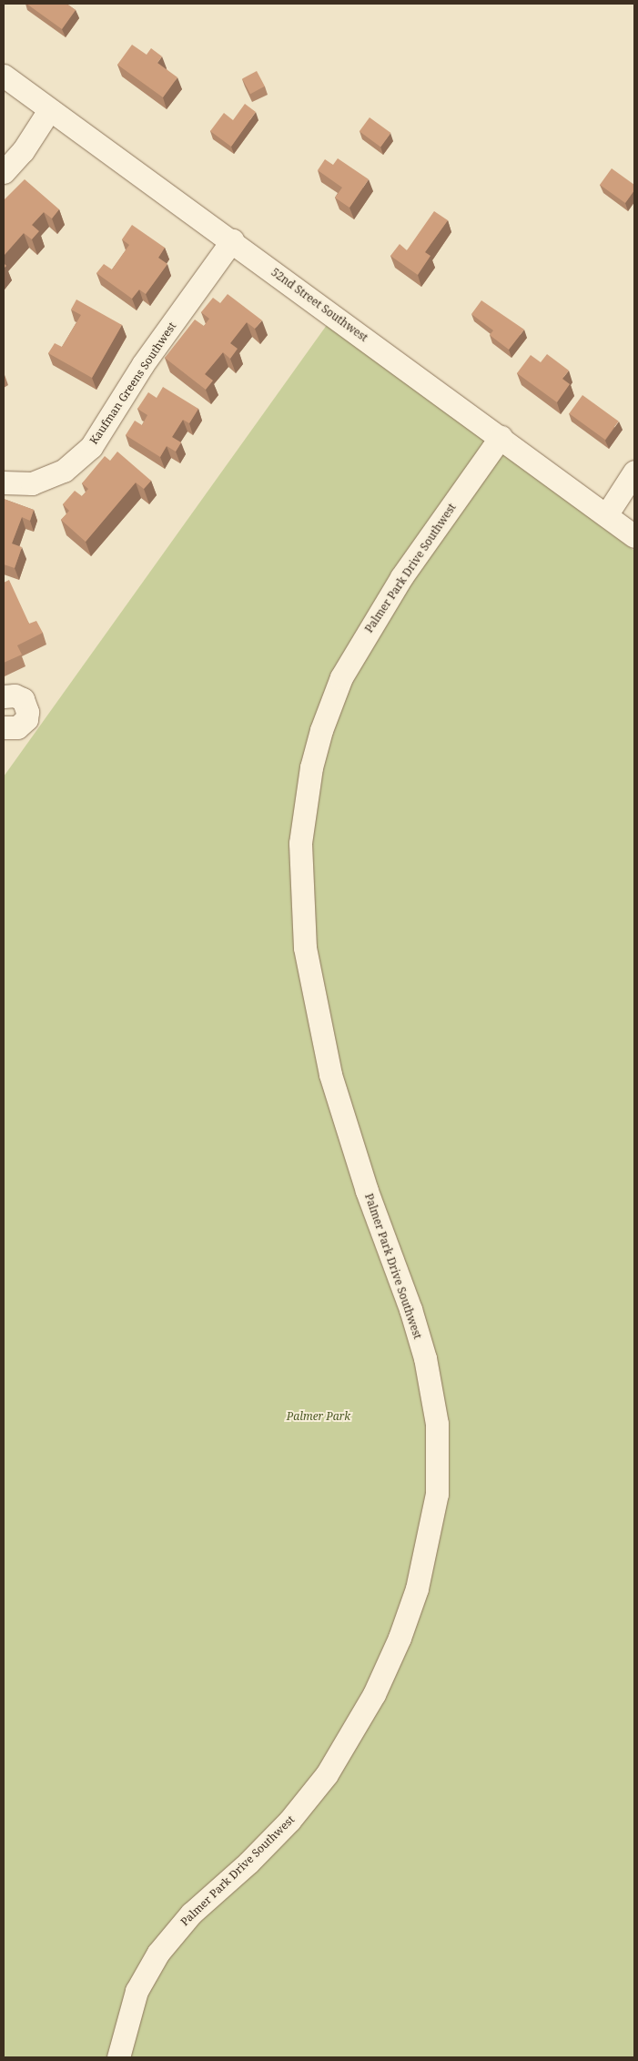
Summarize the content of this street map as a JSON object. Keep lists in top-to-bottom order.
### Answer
{
  "streets": {
    "street": ["52nd Street Southwest", "Kaufman Greens Southwest", "Palmer Park Drive Southwest"]
  },
  "crossings": [
    ["52nd Street Southwest", "Kaufman Greens Southwest"],
    ["52nd Street Southwest", "Palmer Park Drive Southwest"]
  ],
  "parks": ["Palmer Park"]
}
